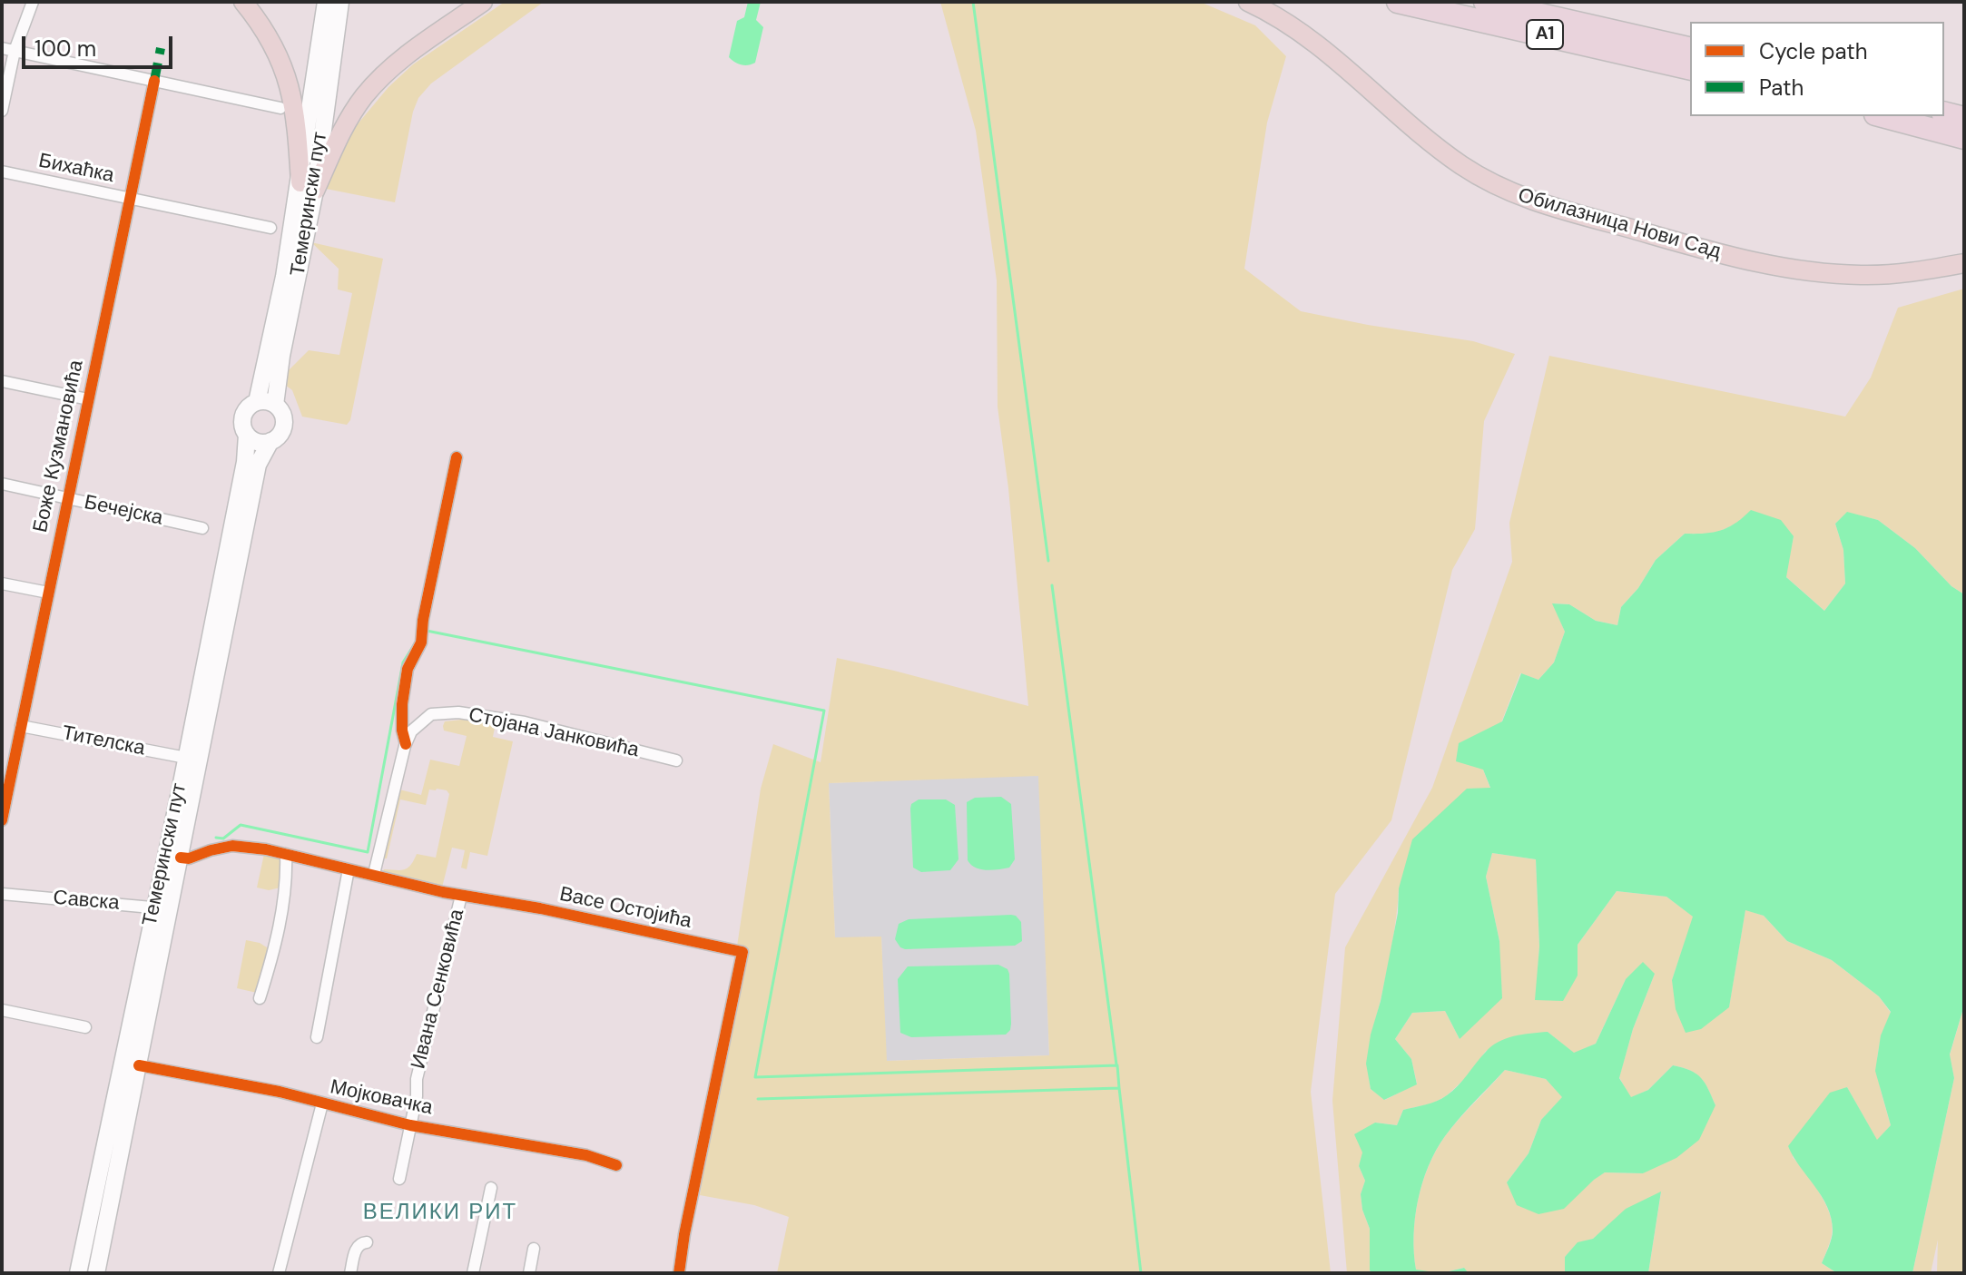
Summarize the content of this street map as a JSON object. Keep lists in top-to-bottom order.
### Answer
{
  "streets": {
    "highway": ["A1"],
    "main road": ["Темерински пут", "Обилазница Нови Сад"],
    "street": [
      "Бихаћка",
      "Боже Кузмановића",
      "Бечејска",
      "Стојана Јанковића",
      "Тителска",
      "Савска",
      "Васе Остојића",
      "Ивана Сенковића",
      "Мојковачка"
    ]
  },
  "crossings": [
    ["Бихаћка", "Боже Кузмановића"],
    ["Темерински пут", "Тителска"],
    ["Темерински пут", "Савска"],
    ["Темерински пут", "Васе Остојића"],
    ["Темерински пут", "Мојковачка"],
    ["Боже Кузмановића", "Бечејска"],
    ["Боже Кузмановића", "Тителска"],
    ["Стојана Јанковића", "Васе Остојића"],
    ["Васе Остојића", "Ивана Сенковића"],
    ["Ивана Сенковића", "Мојковачка"]
  ],
  "districts": ["ВЕЛИКИ РИТ"],
  "legend": ["Cycle path", "Path"],
  "scale_bar": "100 m"
}
